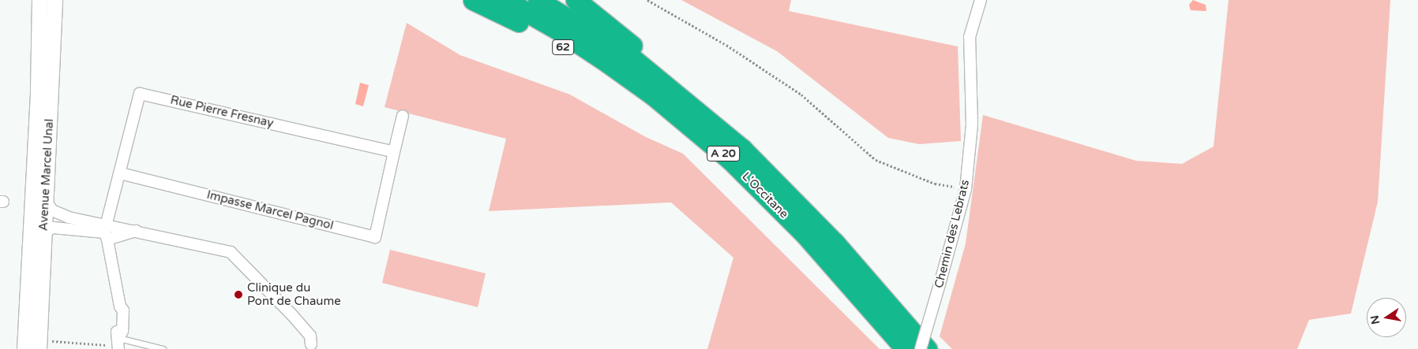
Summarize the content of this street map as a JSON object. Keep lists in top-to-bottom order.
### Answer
{
  "streets": {
    "highway": ["62", "A 20", "L'Occitane"],
    "main road": ["Avenue Marcel Unal"],
    "street": ["Rue Pierre Fresnay", "Impasse Marcel Pagnol", "Chemin des Lebrats"]
  },
  "crossings": [
    ["62", "L'Occitane"],
    ["Rue Pierre Fresnay", "Impasse Marcel Pagnol"]
  ],
  "places": ["Clinique du Pont de Chaume"],
  "north": "left"
}
